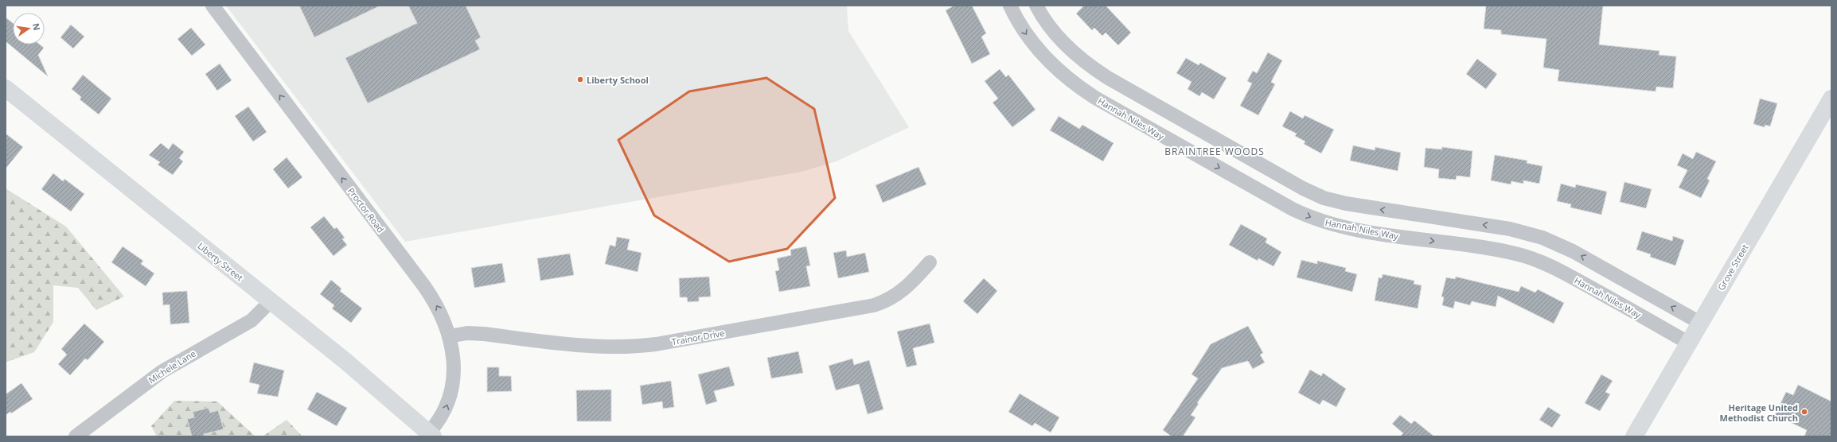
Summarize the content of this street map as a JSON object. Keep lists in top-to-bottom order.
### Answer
{
  "streets": {
    "main road": ["Liberty Street", "Grove Street"],
    "street": [
      "Hannah Niles Way",
      "Proctor Road",
      "Trainor Drive",
      "Michele Lane"
    ]
  },
  "crossings": [
    ["Hannah Niles Way", "Grove Street"],
    ["Proctor Road", "Liberty Street"],
    ["Proctor Road", "Trainor Drive"],
    ["Liberty Street", "Michele Lane"]
  ],
  "one_way": ["Proctor Road"],
  "districts": ["BRAINTREE WOODS"],
  "places": ["Liberty School", "Heritage United Methodist Church"],
  "north": "right"
}
